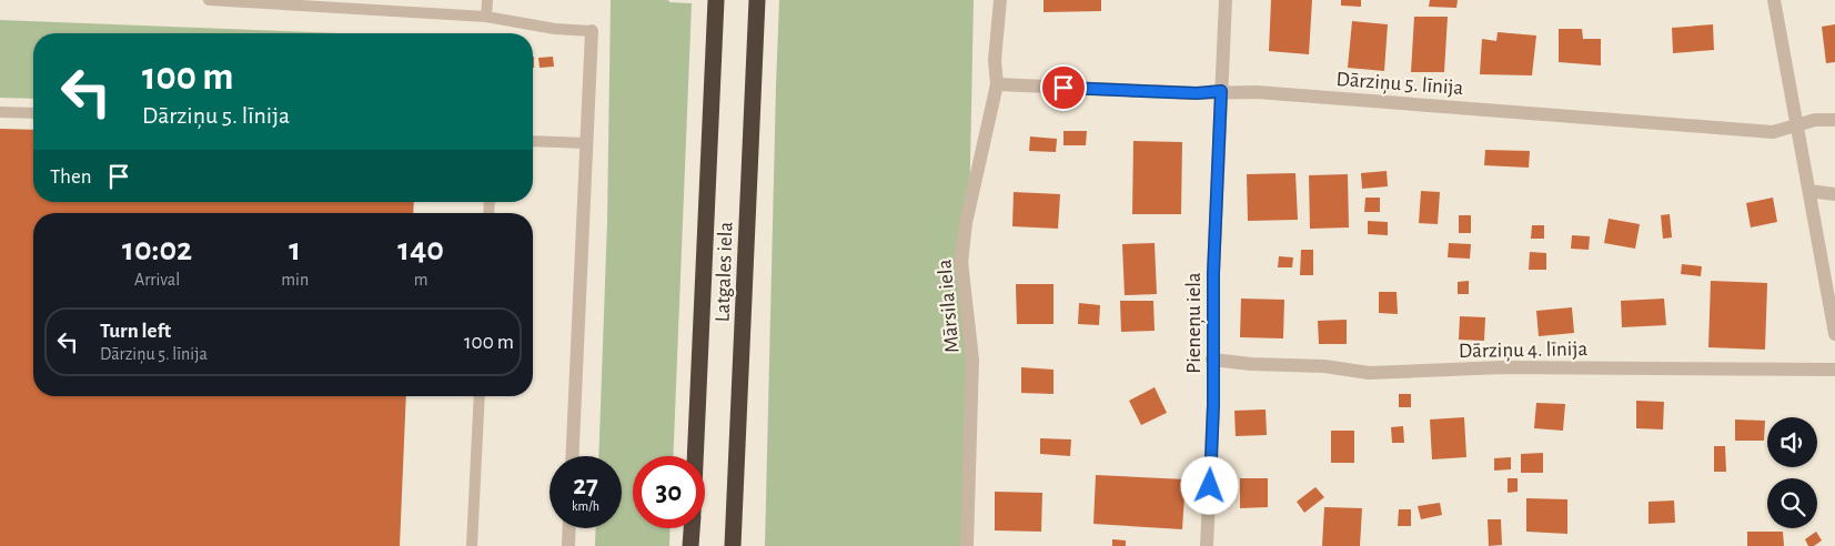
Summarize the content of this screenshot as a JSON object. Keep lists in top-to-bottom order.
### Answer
{
  "streets": {
    "highway": ["Latgales iela"],
    "street": [
      "Dārziņu 5. līnija",
      "Mārsila iela",
      "Pieneņu iela",
      "Dārziņu 4. līnija"
    ]
  },
  "crossings": [
    ["Dārziņu 5. līnija", "Mārsila iela"],
    ["Dārziņu 5. līnija", "Pieneņu iela"],
    ["Pieneņu iela", "Dārziņu 4. līnija"]
  ],
  "page": {
    "turn": ["100 m", "Dārziņu 5. līnija"],
    "then": "Then",
    "eta": [
      "10:02",
      "Arrival",
      "1",
      "min",
      "140",
      "m"
    ],
    "list": [
      {
        "name": "Turn left",
        "note": "Dārziņu 5. līnija",
        "value": "100 m"
      }
    ],
    "speed": "27 km/h",
    "limit": "30"
  }
}
